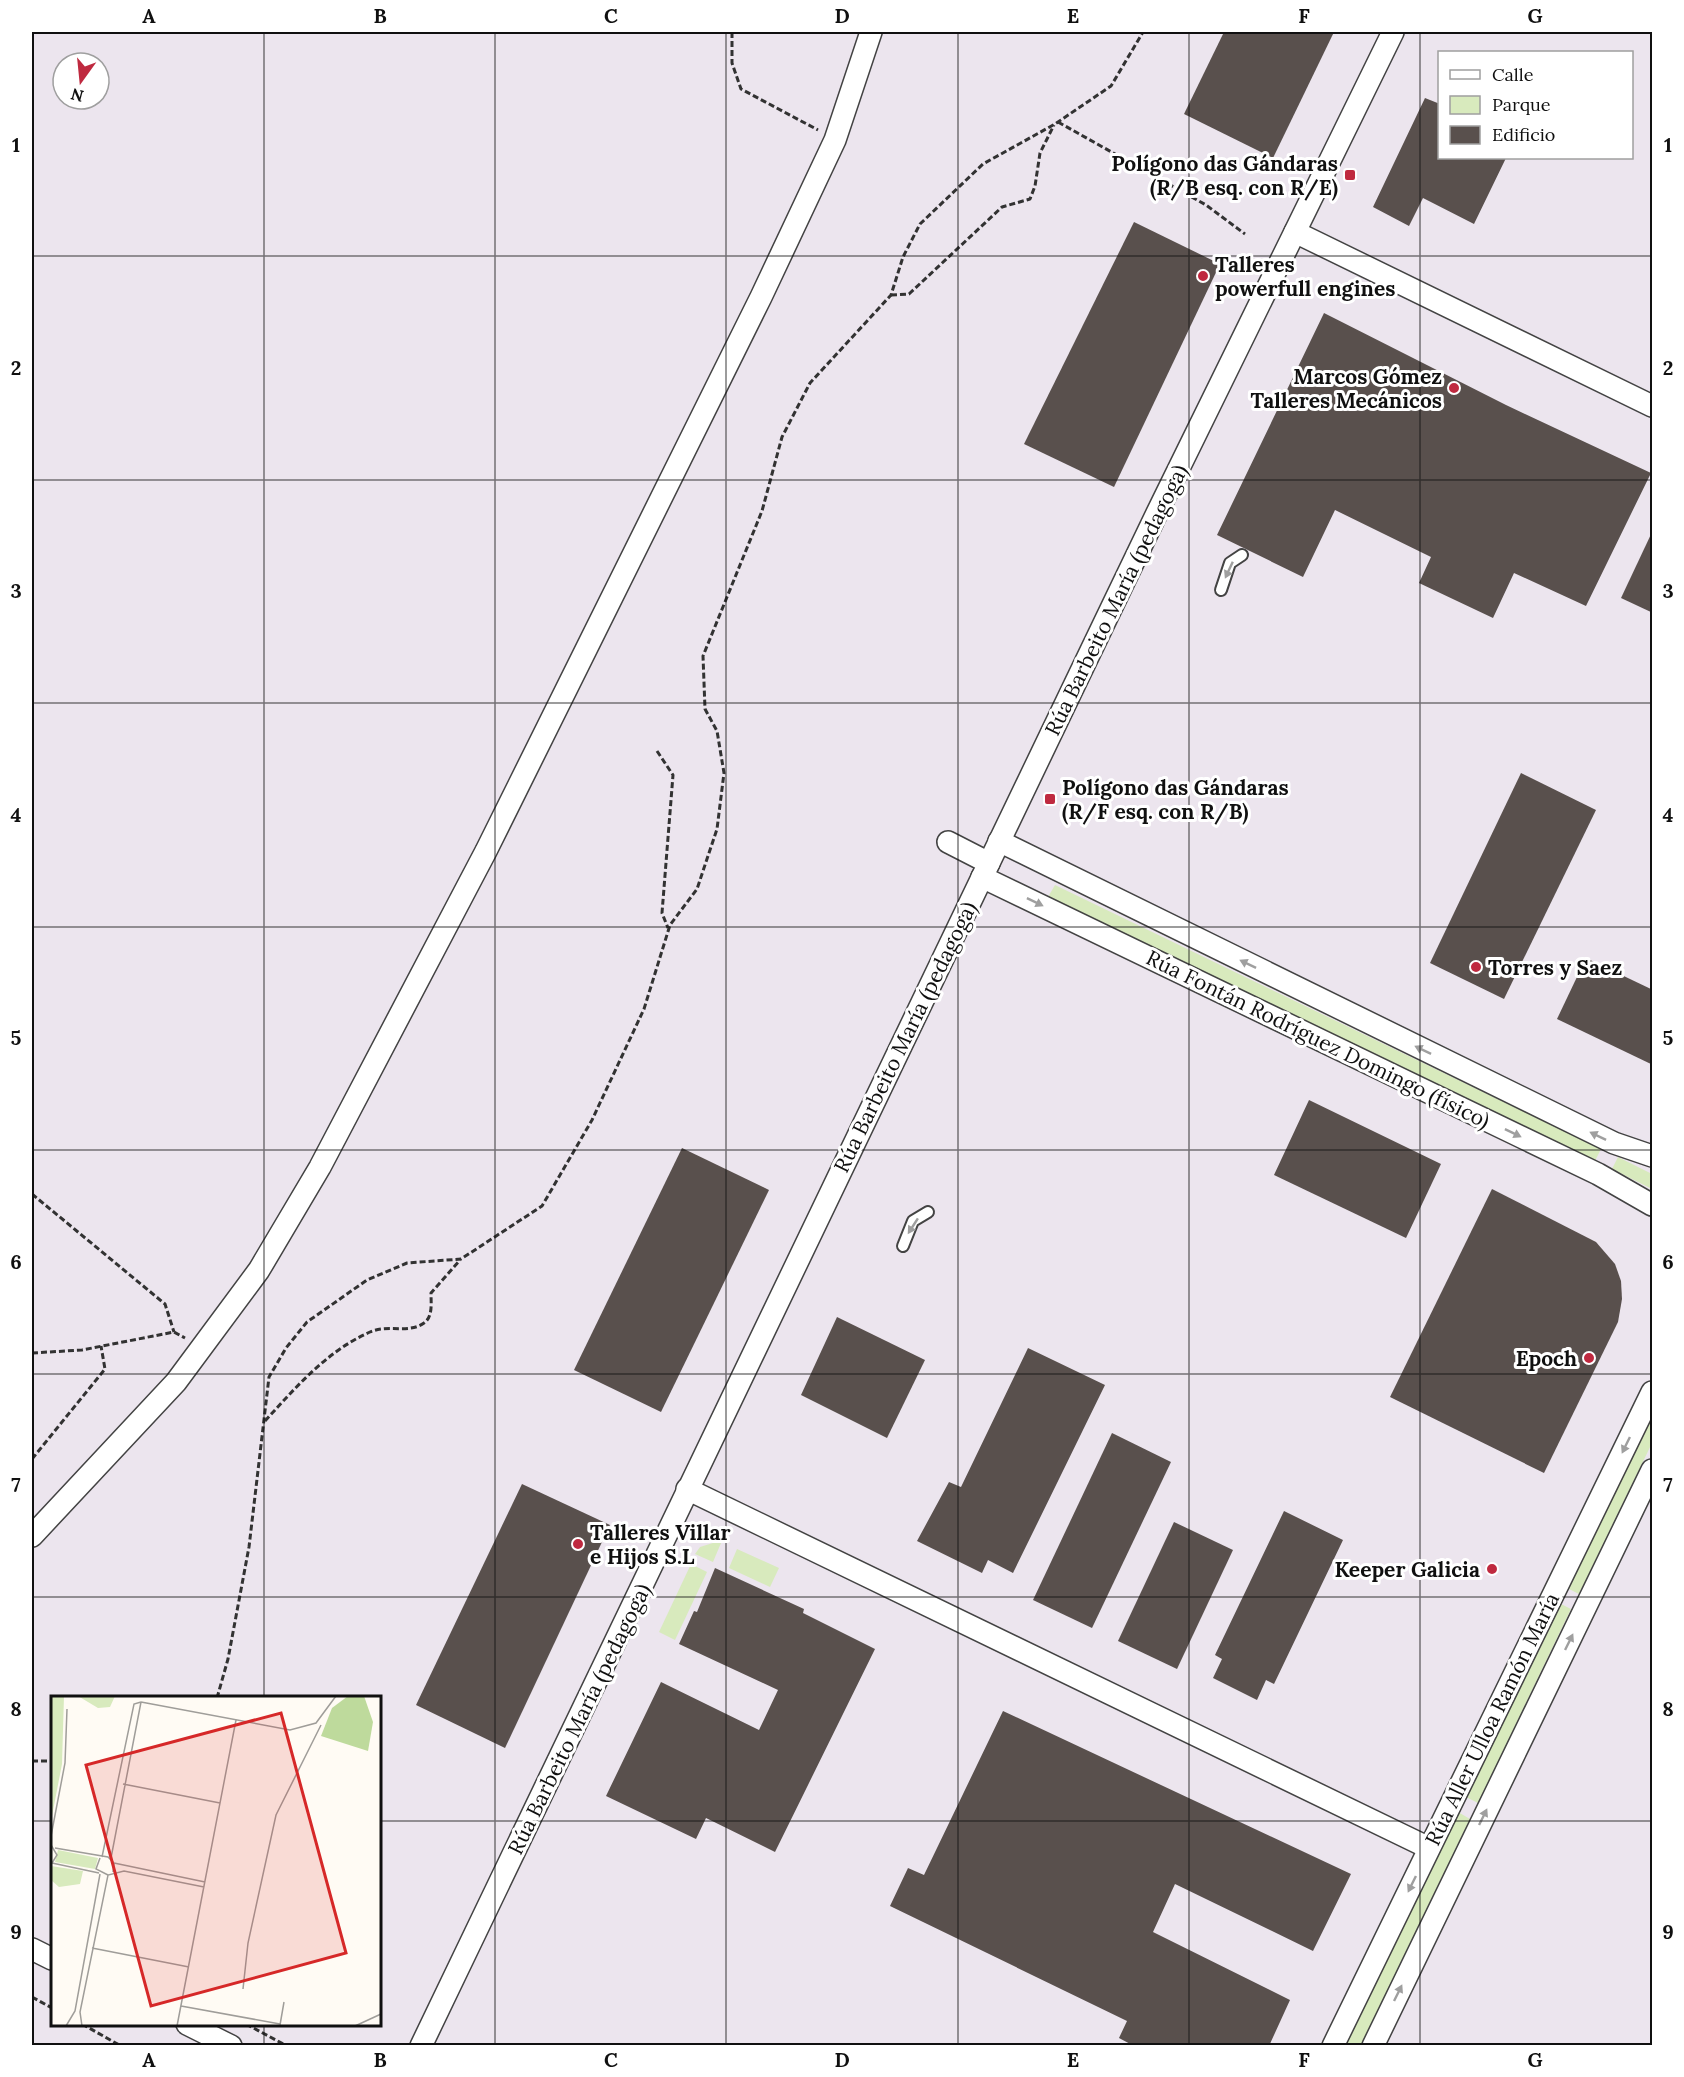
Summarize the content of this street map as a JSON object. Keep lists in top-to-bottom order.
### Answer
{
  "streets": {
    "street": ["Rúa Barbeito María (pedagoga)", "Rúa Fontán Rodríguez Domingo (físico)", "Rúa Aller Ulloa Ramón María"]
  },
  "crossings": [
    ["Rúa Barbeito María (pedagoga)", "Rúa Fontán Rodríguez Domingo (físico)"]
  ],
  "places": {
    "transit": ["Polígono das Gándaras (R/B esq. con R/E)", "Polígono das Gándaras (R/F esq. con R/B)"],
    "other": [
      "Talleres powerfull engines",
      "Marcos Gómez Talleres Mecánicos",
      "Torres y Saez",
      "Epoch",
      "Talleres Villar e Hijos S.L",
      "Keeper Galicia"
    ]
  },
  "legend": ["Calle", "Parque", "Edificio"],
  "north": "bottom",
  "grid": {
    "columns": [
      "A",
      "B",
      "C",
      "D",
      "E",
      "F",
      "G"
    ],
    "rows": [
      "1",
      "2",
      "3",
      "4",
      "5",
      "6",
      "7",
      "8",
      "9"
    ]
  }
}
